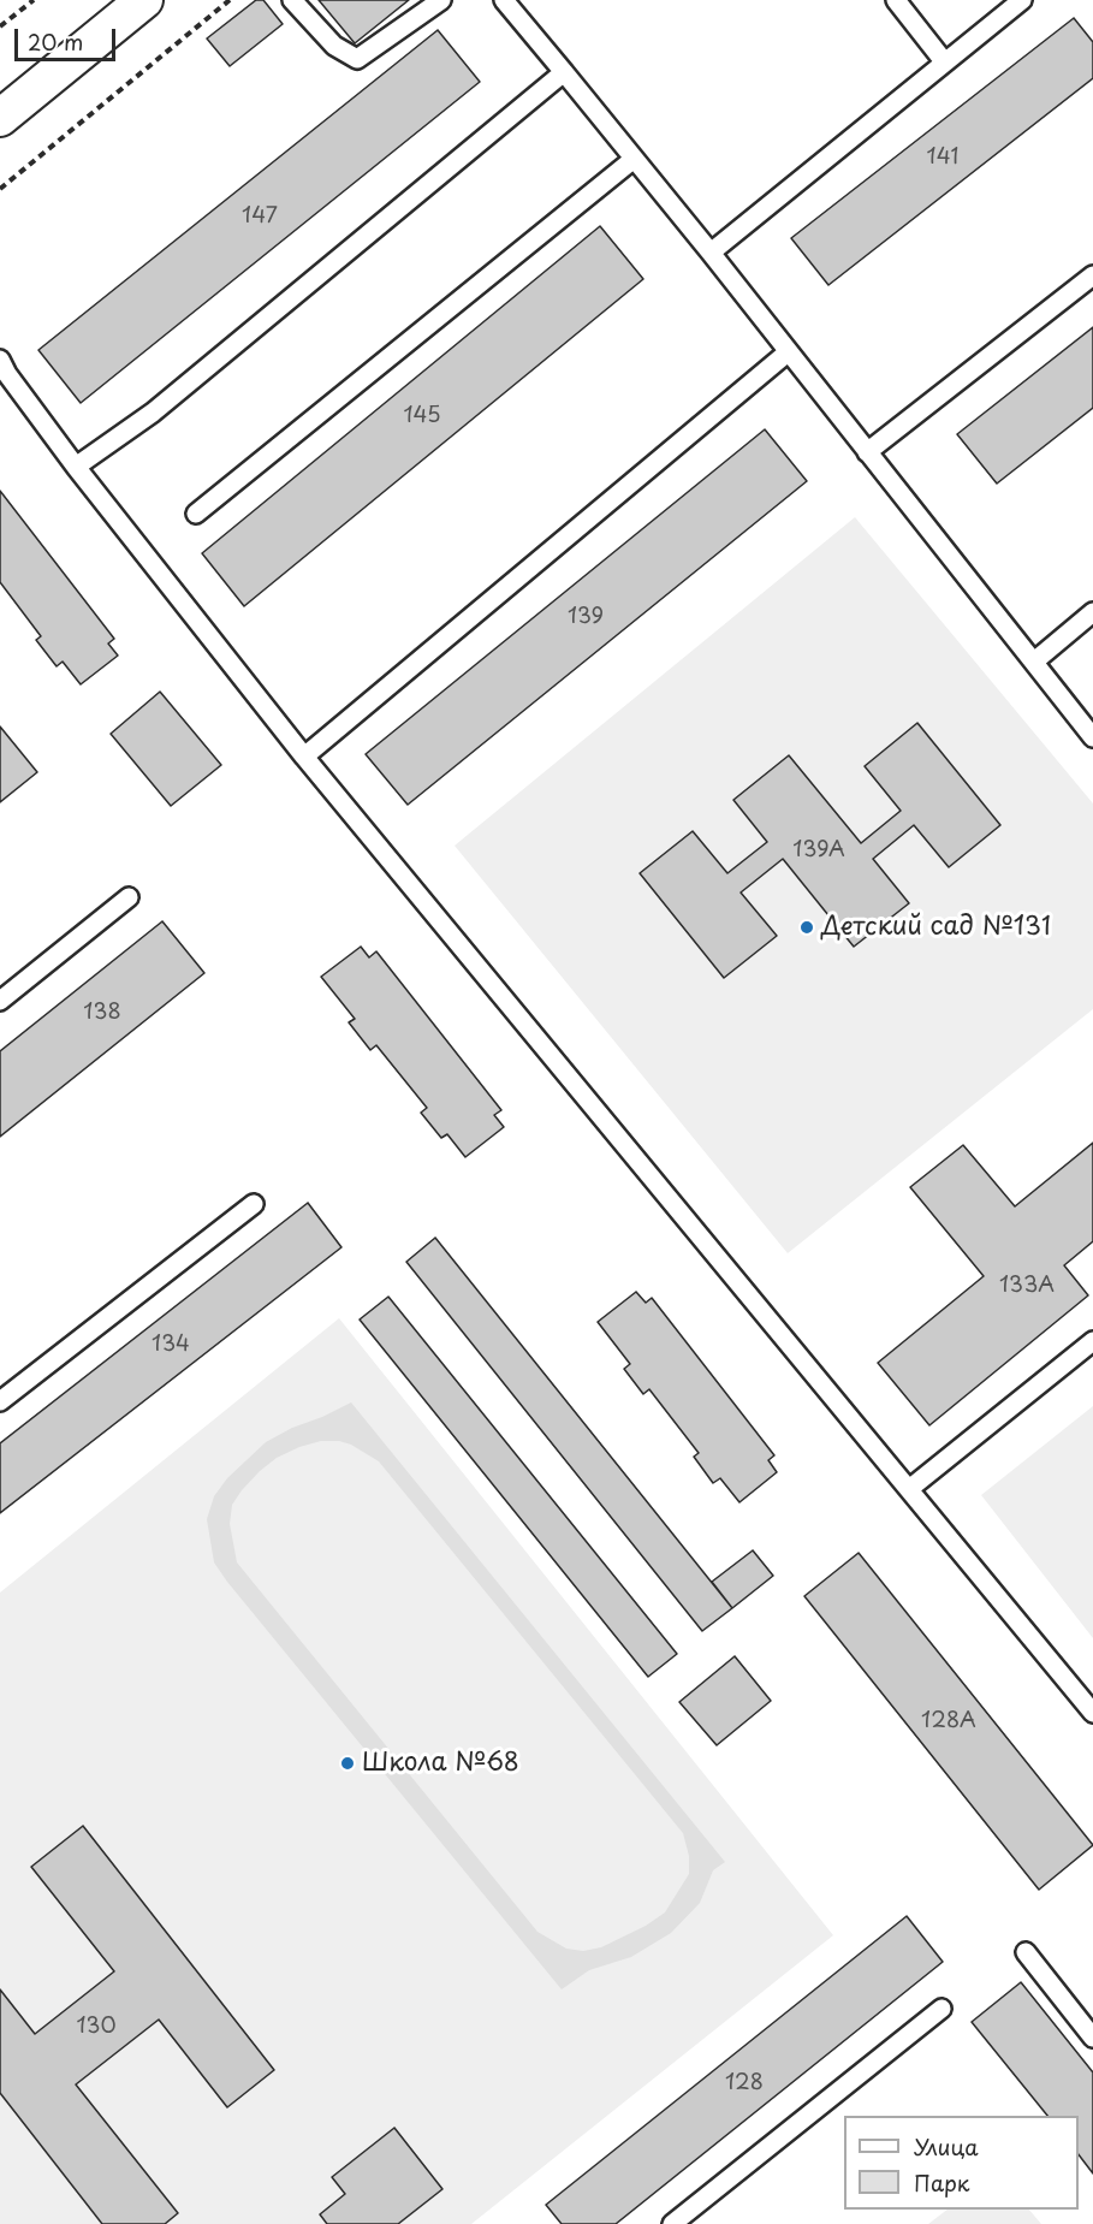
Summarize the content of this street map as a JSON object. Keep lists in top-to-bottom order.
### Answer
{
  "places": ["Детский сад №131", "Школа №68"],
  "house_numbers": [
    "141",
    "147",
    "145",
    "139",
    "139А",
    "138",
    "133А",
    "134",
    "128А",
    "130",
    "128"
  ],
  "legend": ["Улица", "Парк"],
  "scale_bar": "20 m"
}
